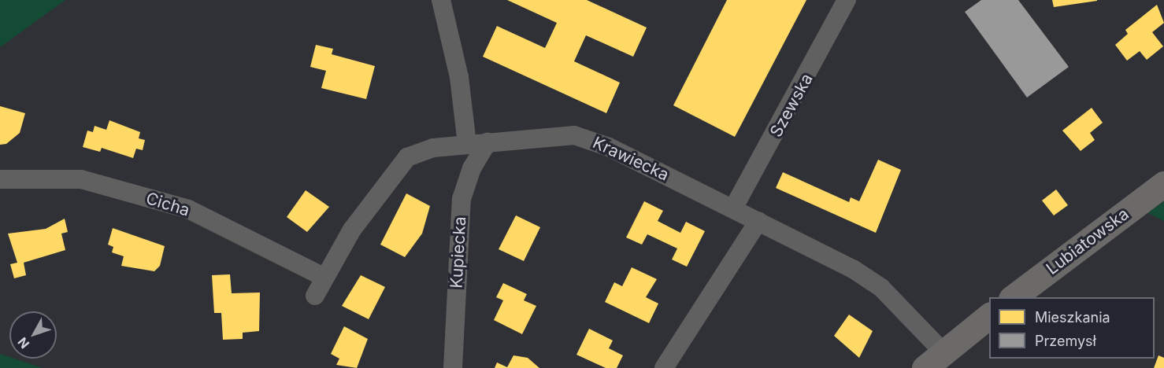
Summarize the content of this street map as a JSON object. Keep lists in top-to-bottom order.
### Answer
{
  "streets": {
    "street": [
      "Szewska",
      "Krawiecka",
      "Cicha",
      "Lubiatowska",
      "Kupiecka"
    ]
  },
  "crossings": [
    ["Szewska", "Krawiecka"],
    ["Krawiecka", "Cicha"],
    ["Krawiecka", "Kupiecka"]
  ],
  "legend": ["Mieszkania", "Przemysł"],
  "north": "bottom left"
}
